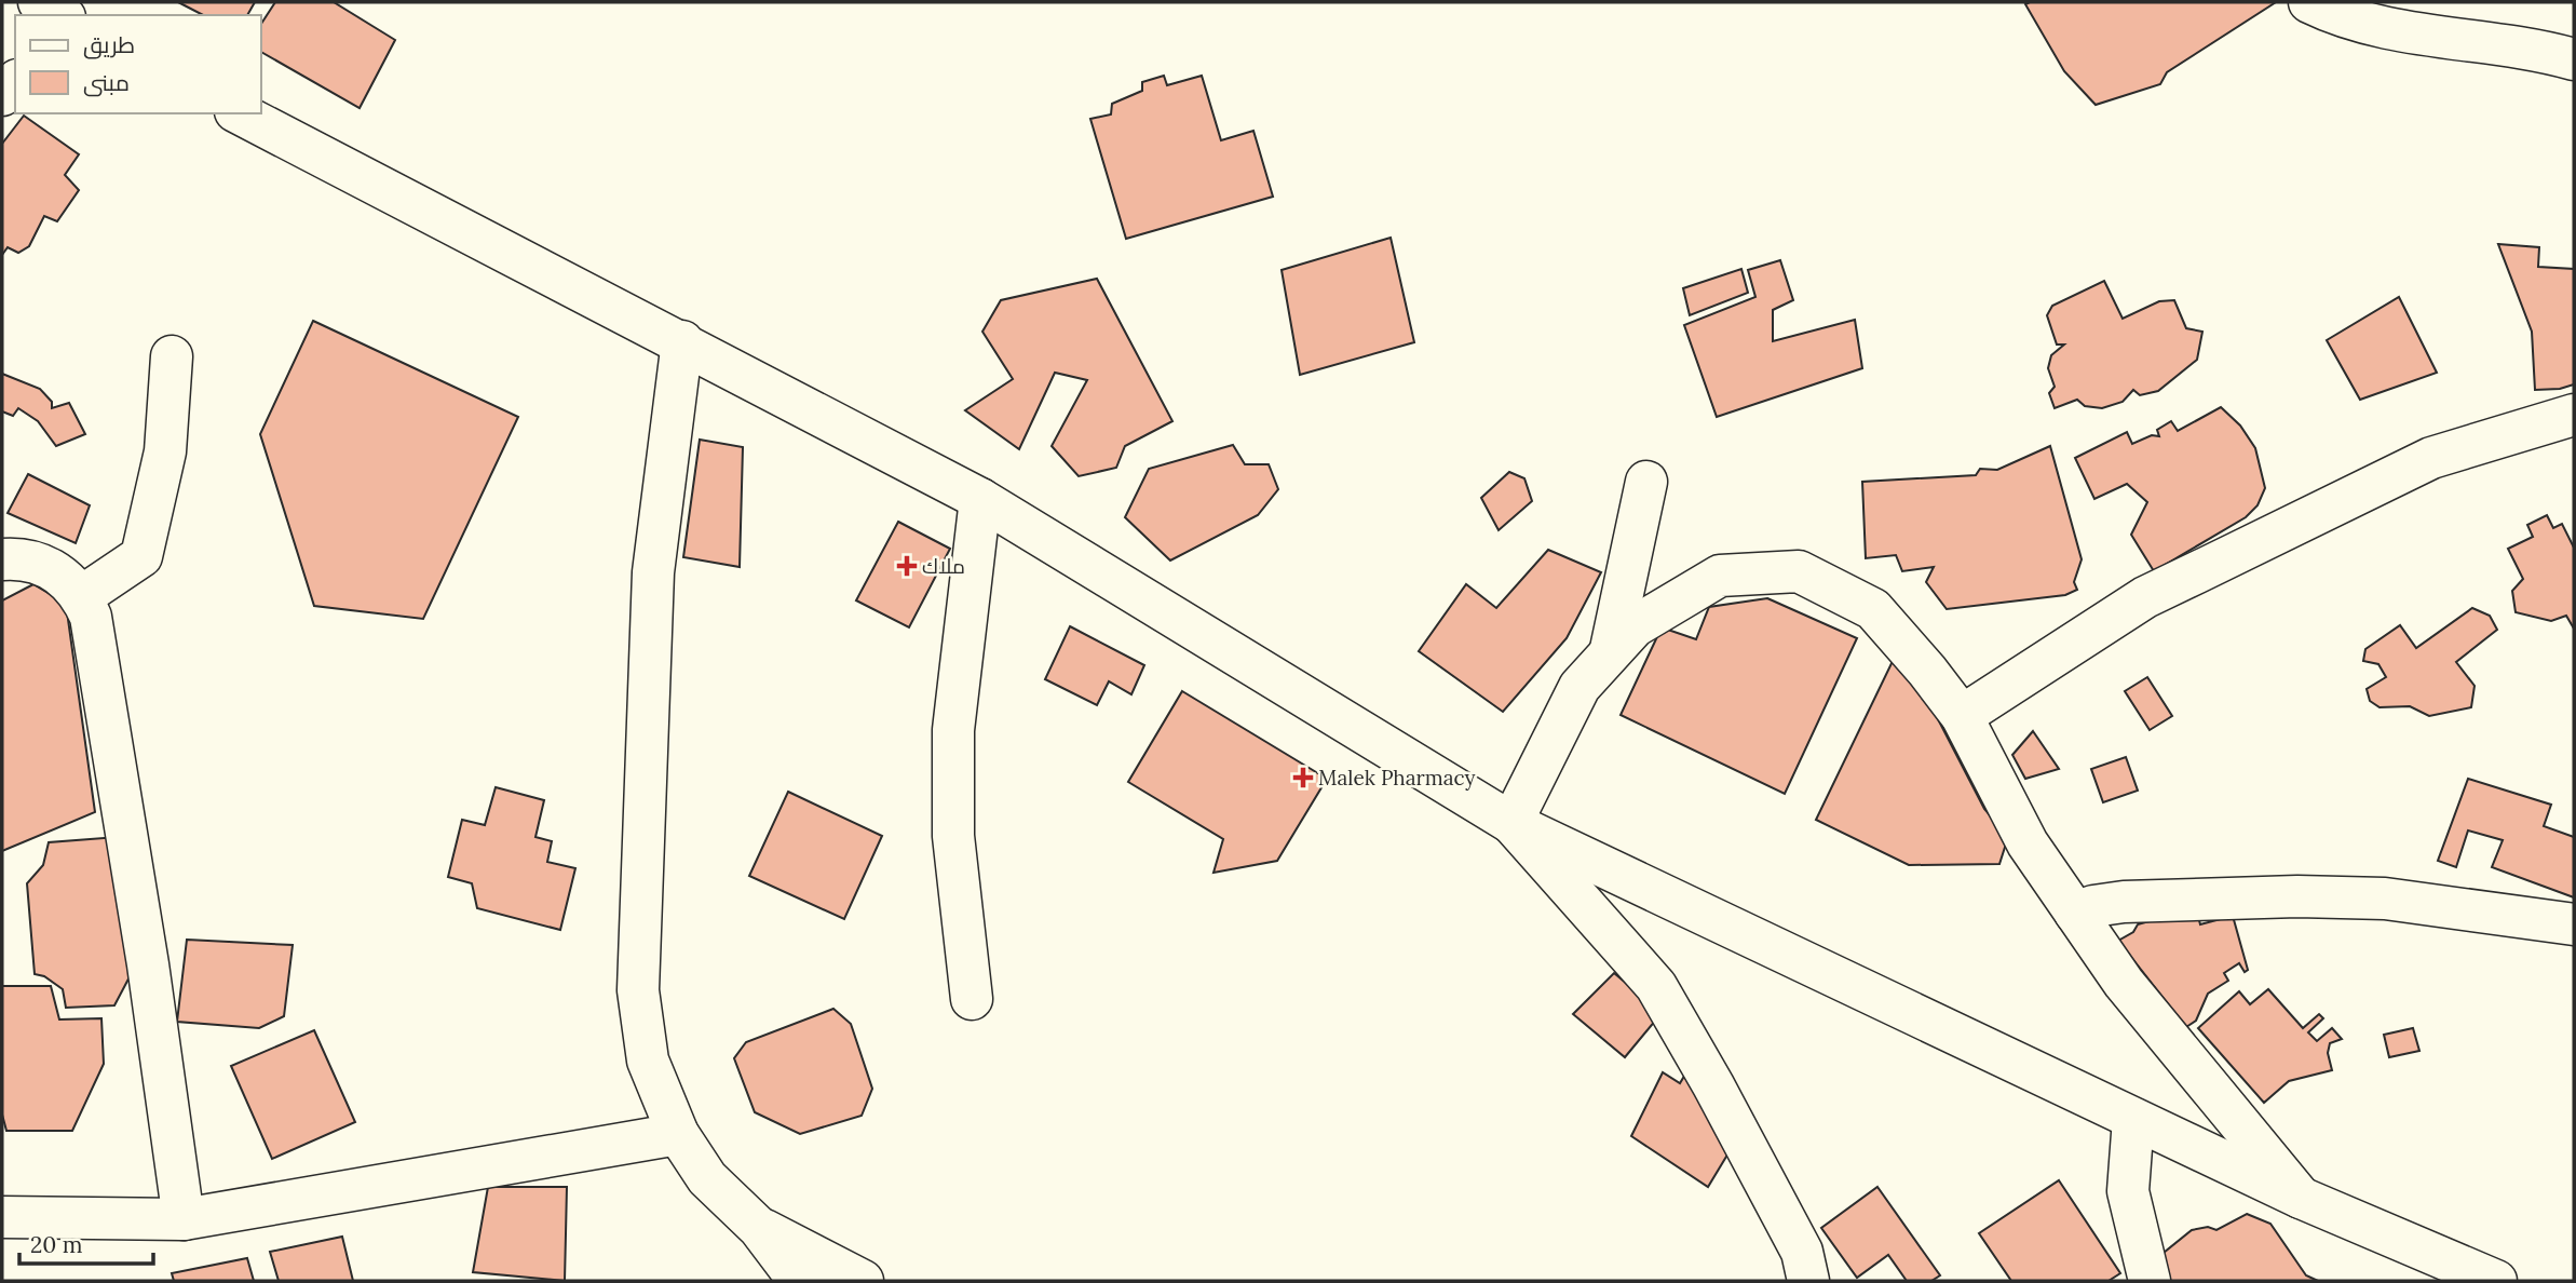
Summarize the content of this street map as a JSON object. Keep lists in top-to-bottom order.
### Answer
{
  "places": {
    "health": ["ملاك", "Malek Pharmacy"]
  },
  "legend": ["طريق", "مبنى"],
  "scale_bar": "20 m"
}
